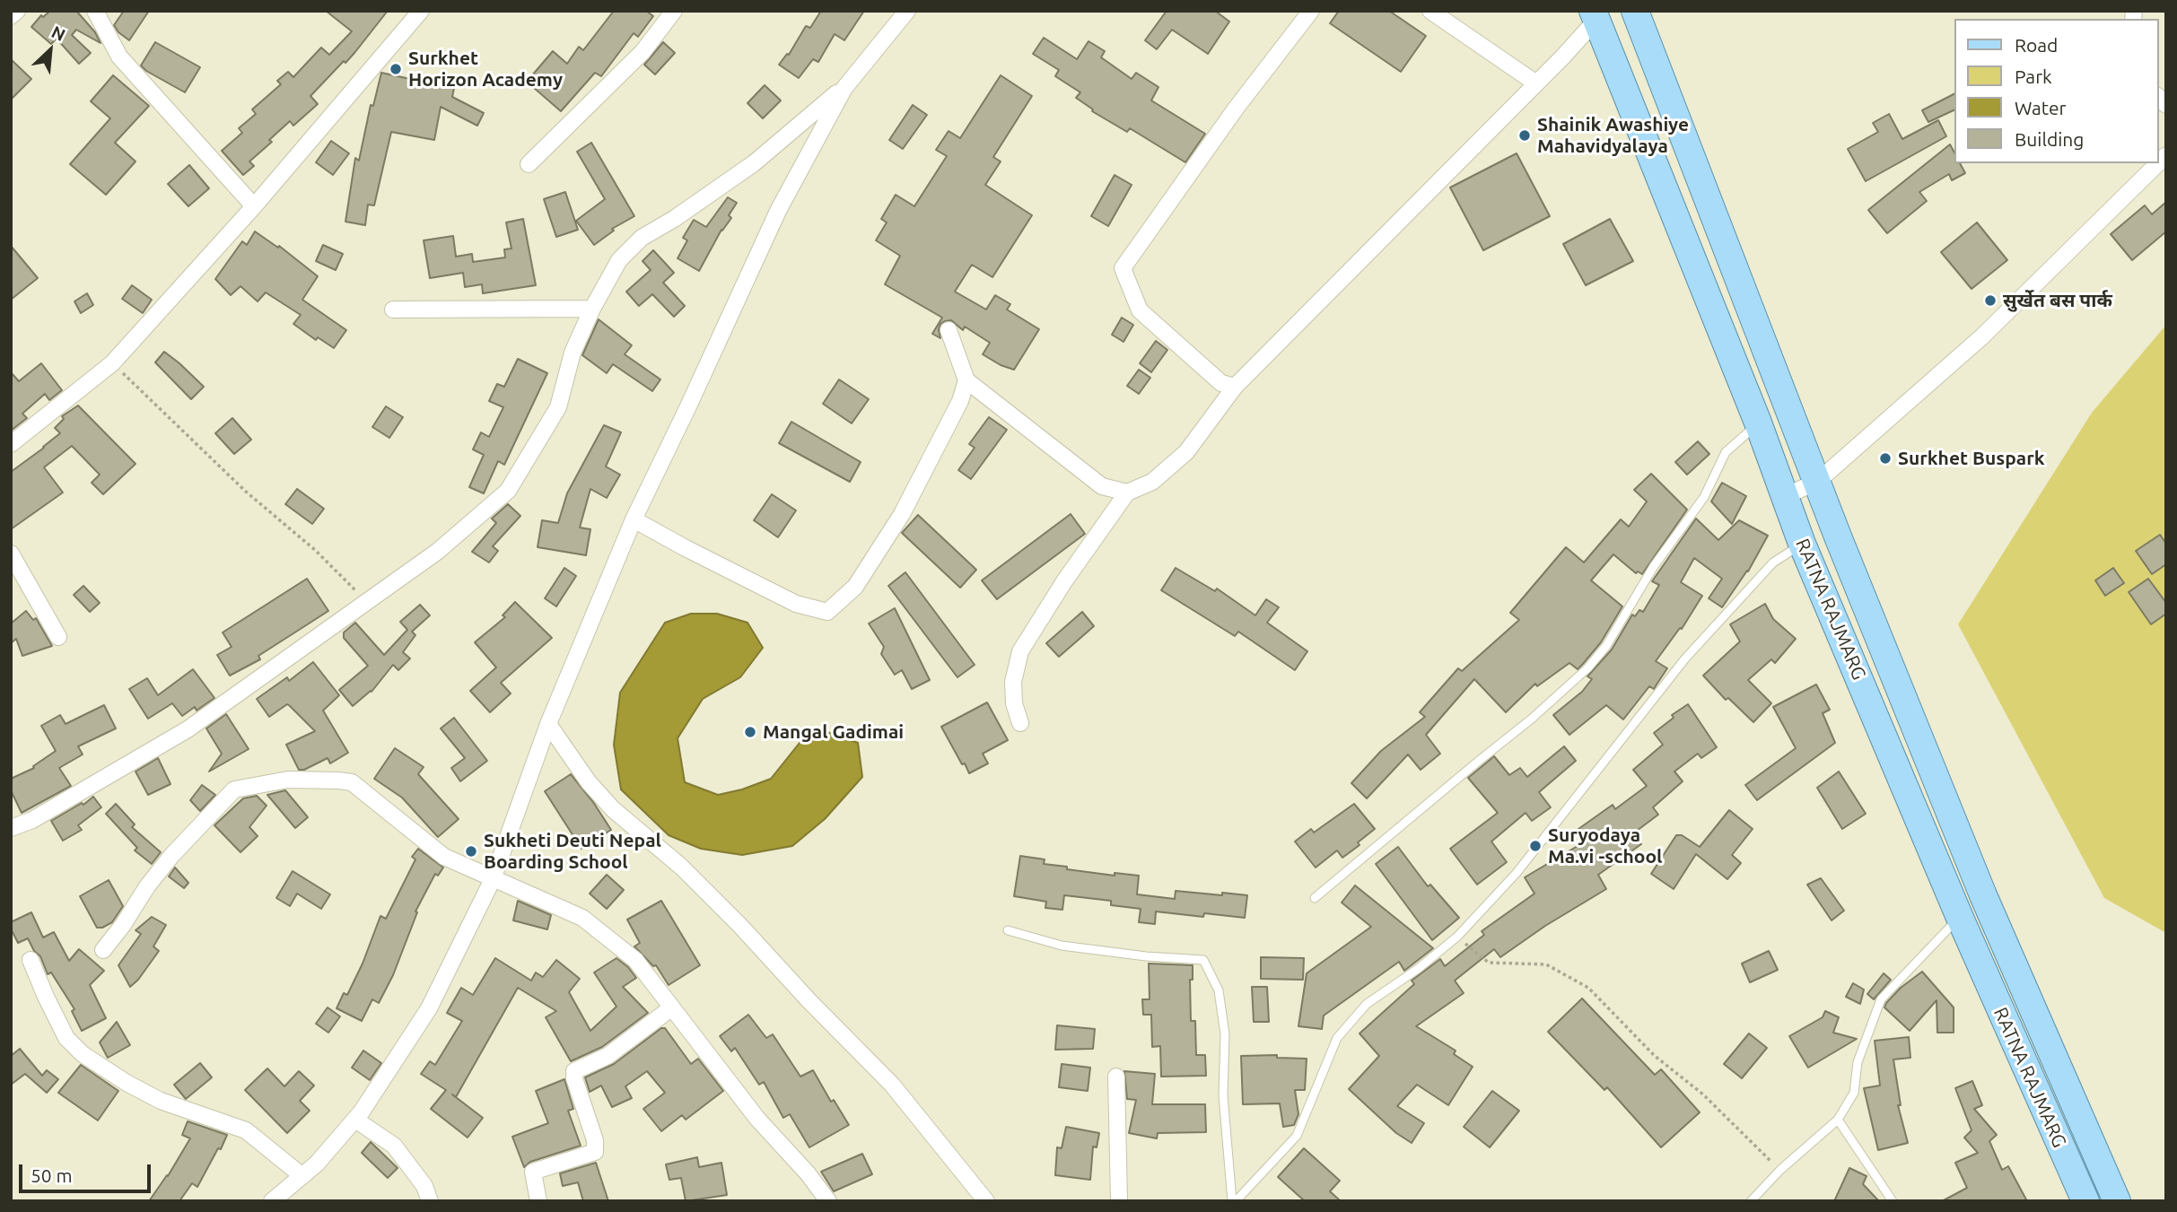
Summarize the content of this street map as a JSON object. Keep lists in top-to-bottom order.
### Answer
{
  "streets": {
    "main road": ["RATNA RAJMARG"]
  },
  "places": [
    "Surkhet Horizon Academy",
    "Shainik Awashiye Mahavidyalaya",
    "सुर्खेत बस पार्क",
    "Surkhet Buspark",
    "Mangal Gadimai",
    "Suryodaya Ma.vi -school",
    "Sukheti Deuti Nepal Boarding School"
  ],
  "legend": [
    "Road",
    "Park",
    "Water",
    "Building"
  ],
  "scale_bar": "50 m",
  "north": "top right"
}
